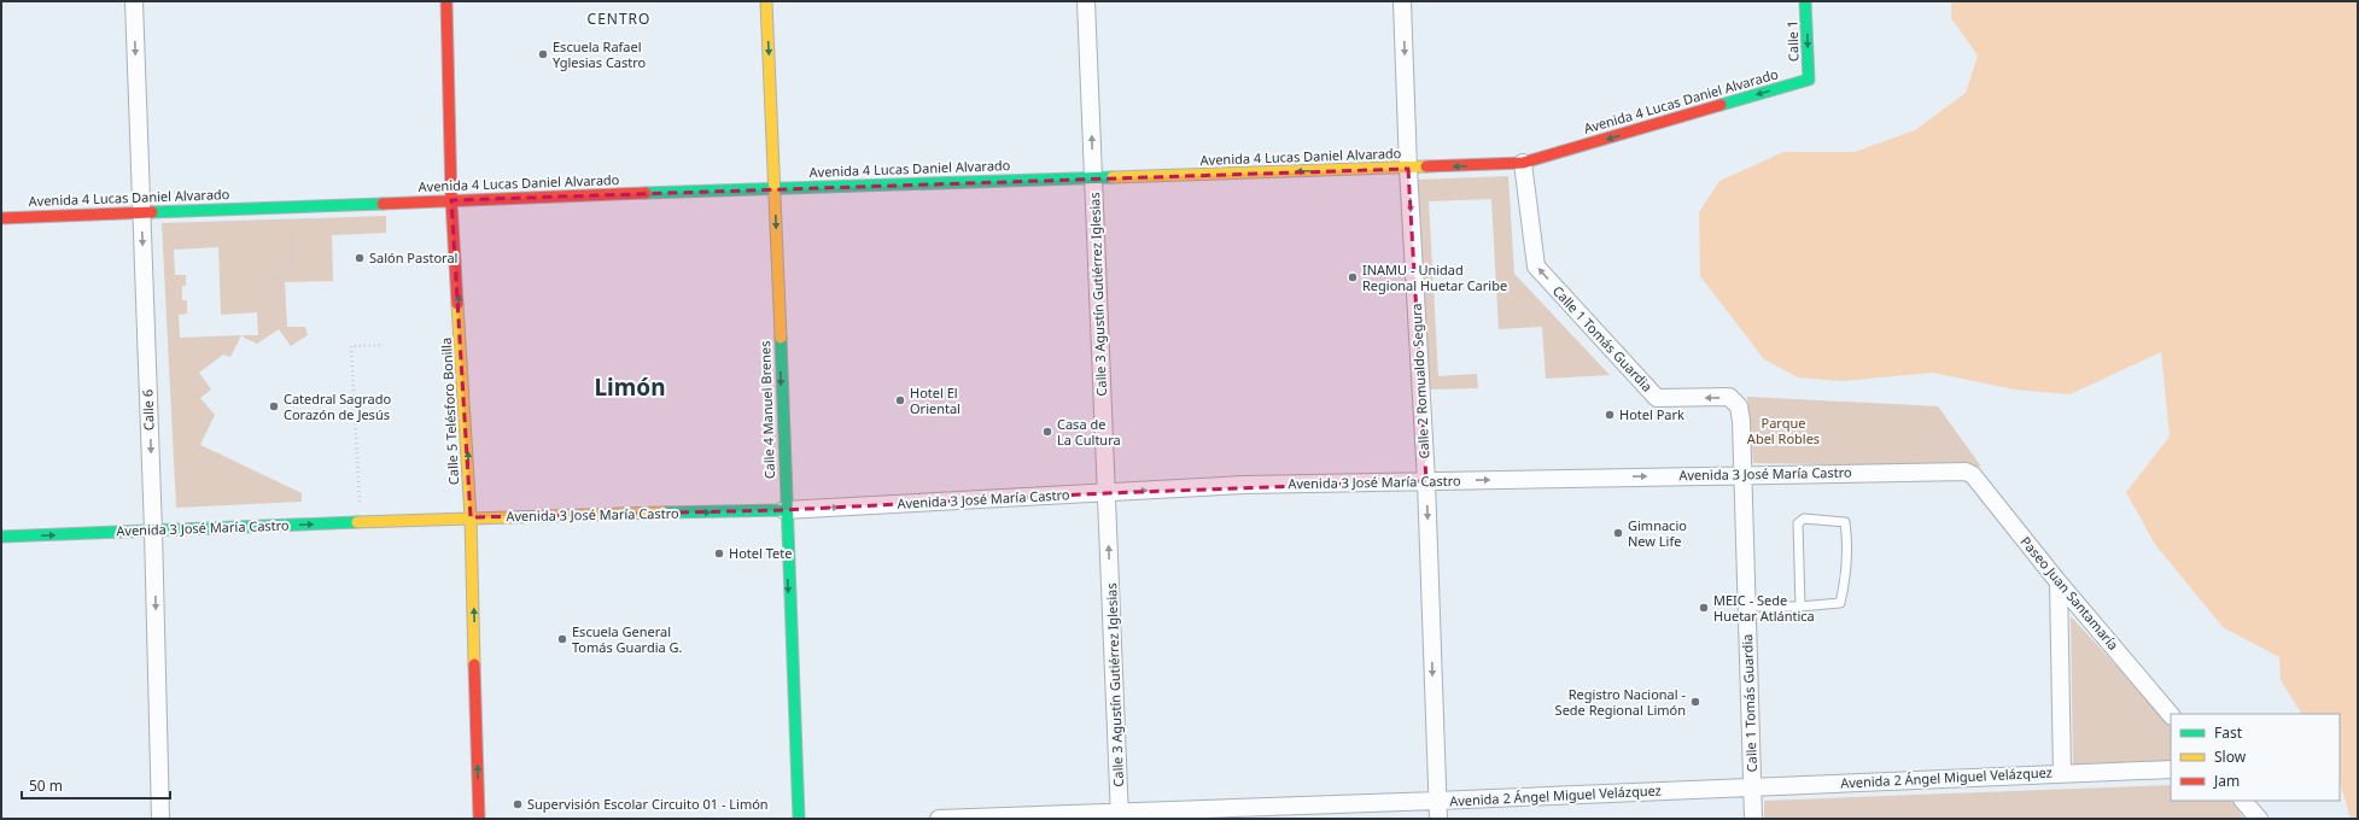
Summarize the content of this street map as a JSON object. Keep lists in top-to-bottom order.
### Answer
{
  "streets": {
    "street": [
      "Calle 1",
      "Avenida 4 Lucas Daniel Alvarado",
      "Calle 3 Agustín Gutiérrez Iglesias",
      "Calle 1 Tomás Guardia",
      "Calle 2 Romualdo Segura",
      "Calle 6",
      "Calle 4 Manuel Brenes",
      "Calle 5 Telésforo Bonilla",
      "Avenida 3 José María Castro",
      "Paseo Juan Santamaría",
      "Avenida 2 Ángel Miguel Velázquez"
    ]
  },
  "crossings": [
    ["Calle 1", "Avenida 4 Lucas Daniel Alvarado"],
    ["Avenida 4 Lucas Daniel Alvarado", "Calle 3 Agustín Gutiérrez Iglesias"],
    ["Avenida 4 Lucas Daniel Alvarado", "Calle 1 Tomás Guardia"],
    ["Avenida 4 Lucas Daniel Alvarado", "Calle 2 Romualdo Segura"],
    ["Avenida 4 Lucas Daniel Alvarado", "Calle 6"],
    ["Avenida 4 Lucas Daniel Alvarado", "Calle 4 Manuel Brenes"],
    ["Avenida 4 Lucas Daniel Alvarado", "Calle 5 Telésforo Bonilla"],
    ["Calle 3 Agustín Gutiérrez Iglesias", "Avenida 3 José María Castro"],
    ["Calle 3 Agustín Gutiérrez Iglesias", "Avenida 2 Ángel Miguel Velázquez"],
    ["Calle 1 Tomás Guardia", "Avenida 3 José María Castro"],
    ["Calle 1 Tomás Guardia", "Avenida 2 Ángel Miguel Velázquez"],
    ["Calle 2 Romualdo Segura", "Avenida 3 José María Castro"],
    ["Calle 2 Romualdo Segura", "Avenida 2 Ángel Miguel Velázquez"],
    ["Calle 6", "Avenida 3 José María Castro"],
    ["Calle 4 Manuel Brenes", "Avenida 3 José María Castro"],
    ["Calle 5 Telésforo Bonilla", "Avenida 3 José María Castro"],
    ["Avenida 3 José María Castro", "Paseo Juan Santamaría"]
  ],
  "one_way": [
    "Calle 1",
    "Avenida 4 Lucas Daniel Alvarado",
    "Calle 3 Agustín Gutiérrez Iglesias",
    "Calle 1 Tomás Guardia",
    "Calle 2 Romualdo Segura",
    "Calle 6",
    "Calle 4 Manuel Brenes",
    "Calle 5 Telésforo Bonilla",
    "Avenida 3 José María Castro"
  ],
  "districts": ["CENTRO", "Limón"],
  "parks": ["Parque Abel Robles"],
  "places": [
    "Escuela Rafael Yglesias Castro",
    "Salón Pastoral",
    "INAMU - Unidad Regional Huetar Caribe",
    "Hotel El Oriental",
    "Catedral Sagrado Corazón de Jesús",
    "Hotel Park",
    "Casa de La Cultura",
    "Gimnacio New Life",
    "Hotel Tete",
    "MEIC - Sede Huetar Atlántica",
    "Escuela General Tomás Guardia G.",
    "Registro Nacional - Sede Regional Limón",
    "Supervisión Escolar Circuito 01 - Limón"
  ],
  "legend": ["Fast", "Slow", "Jam"],
  "scale_bar": "50 m"
}
